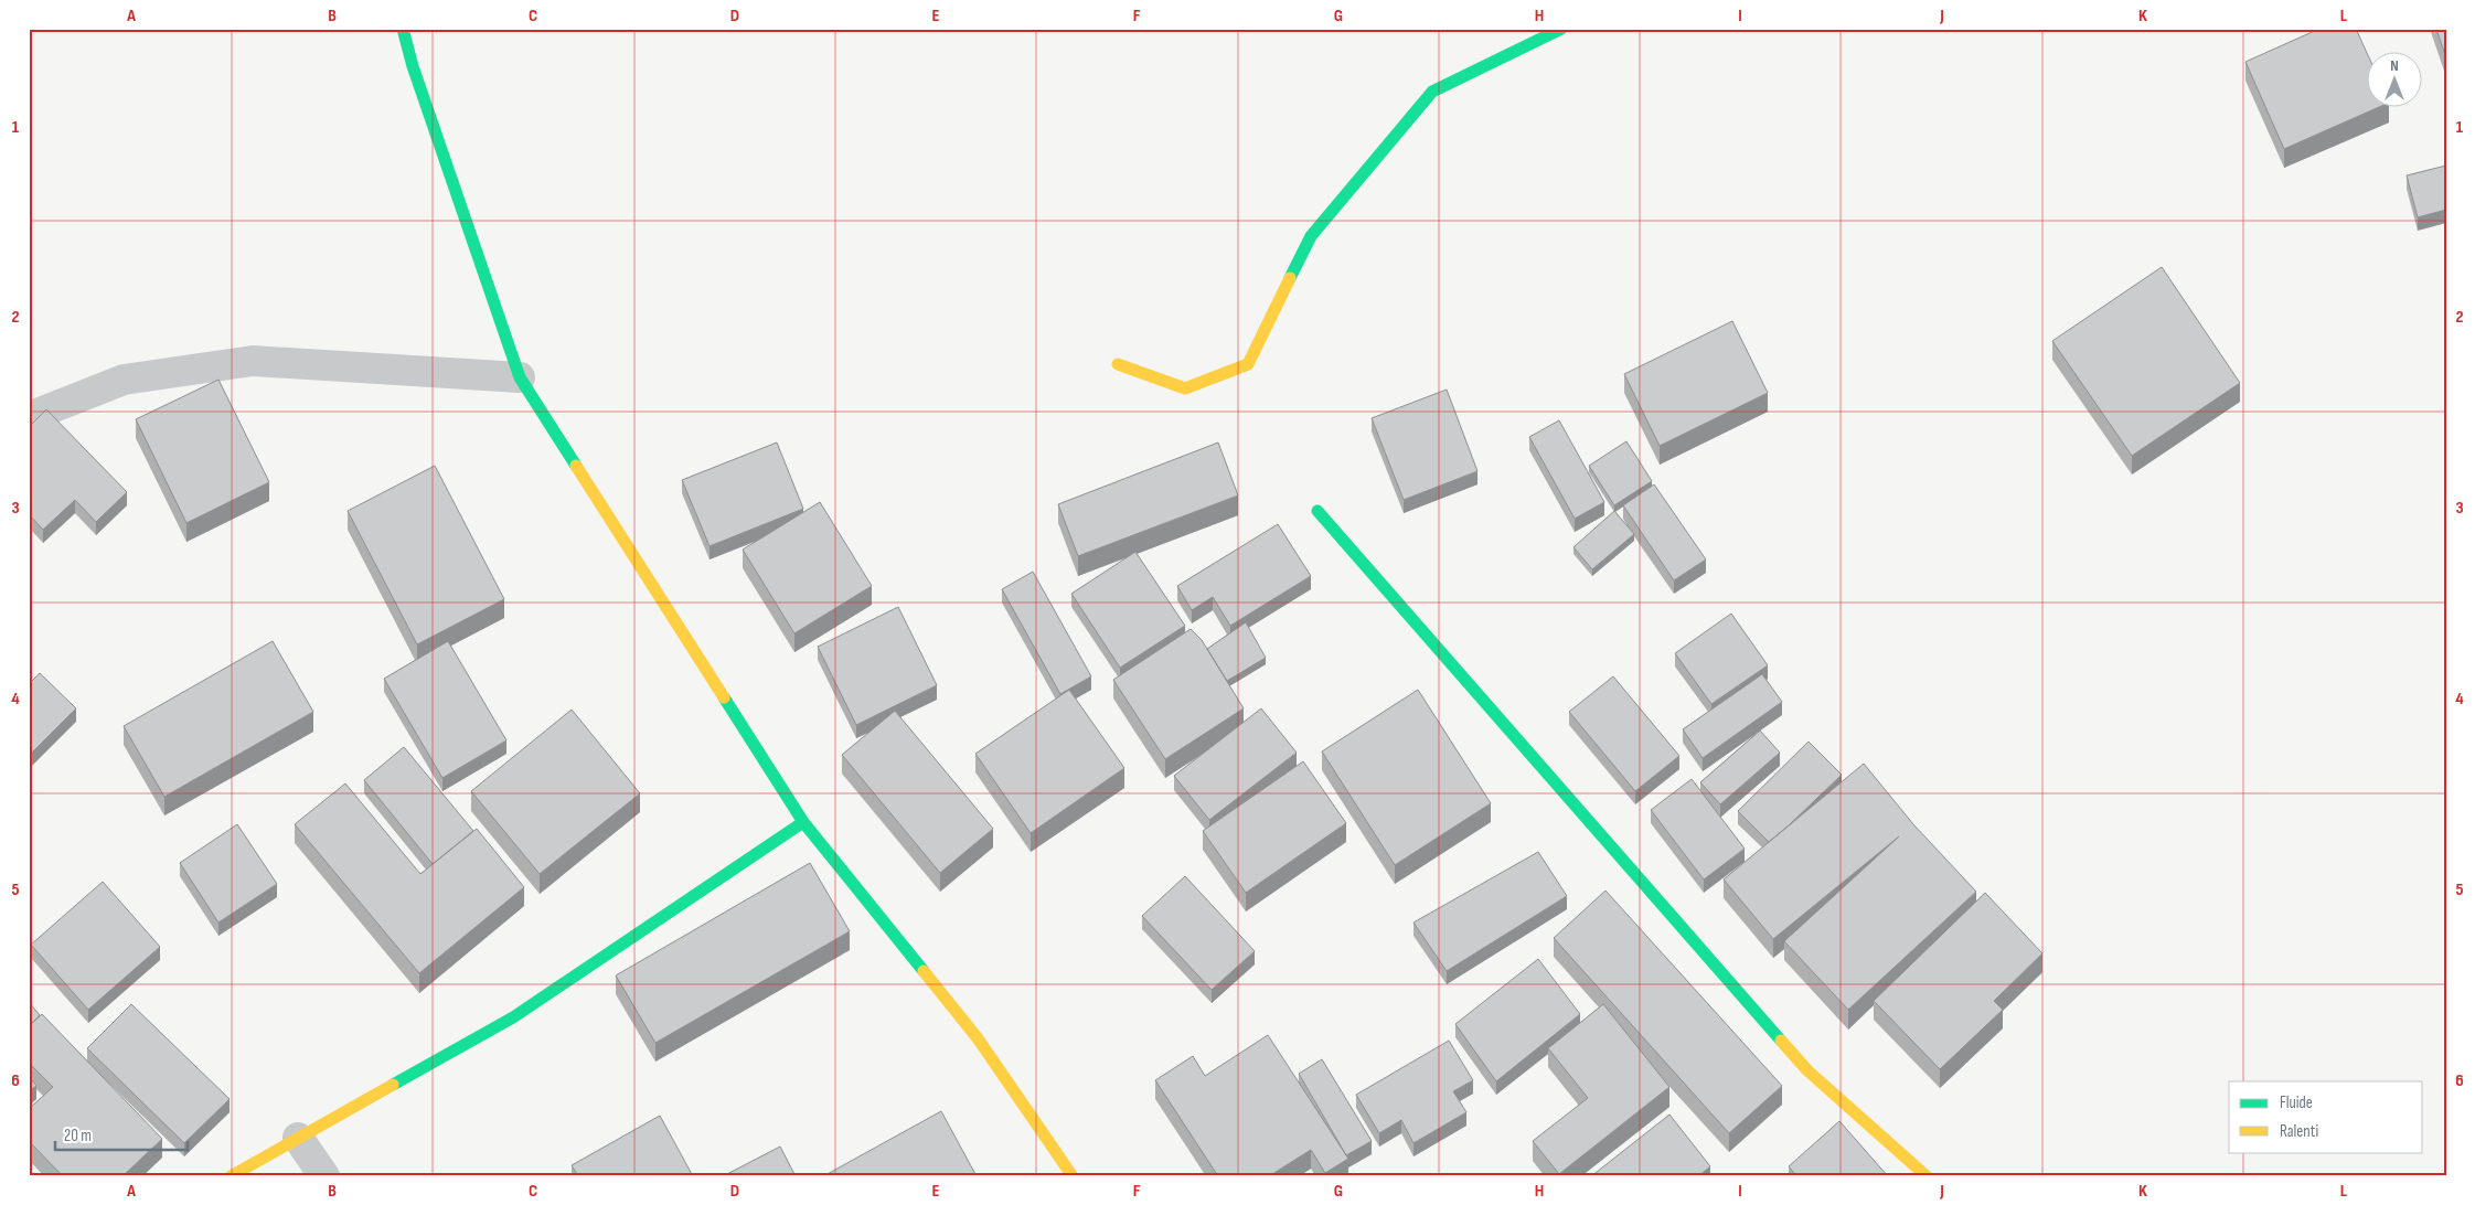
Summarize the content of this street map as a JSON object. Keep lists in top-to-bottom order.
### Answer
{
  "legend": ["Fluide", "Ralenti"],
  "scale_bar": "20 m",
  "north": "top",
  "grid": {
    "columns": [
      "A",
      "B",
      "C",
      "D",
      "E",
      "F",
      "G",
      "H",
      "I",
      "J",
      "K",
      "L"
    ],
    "rows": [
      "1",
      "2",
      "3",
      "4",
      "5",
      "6"
    ]
  }
}
